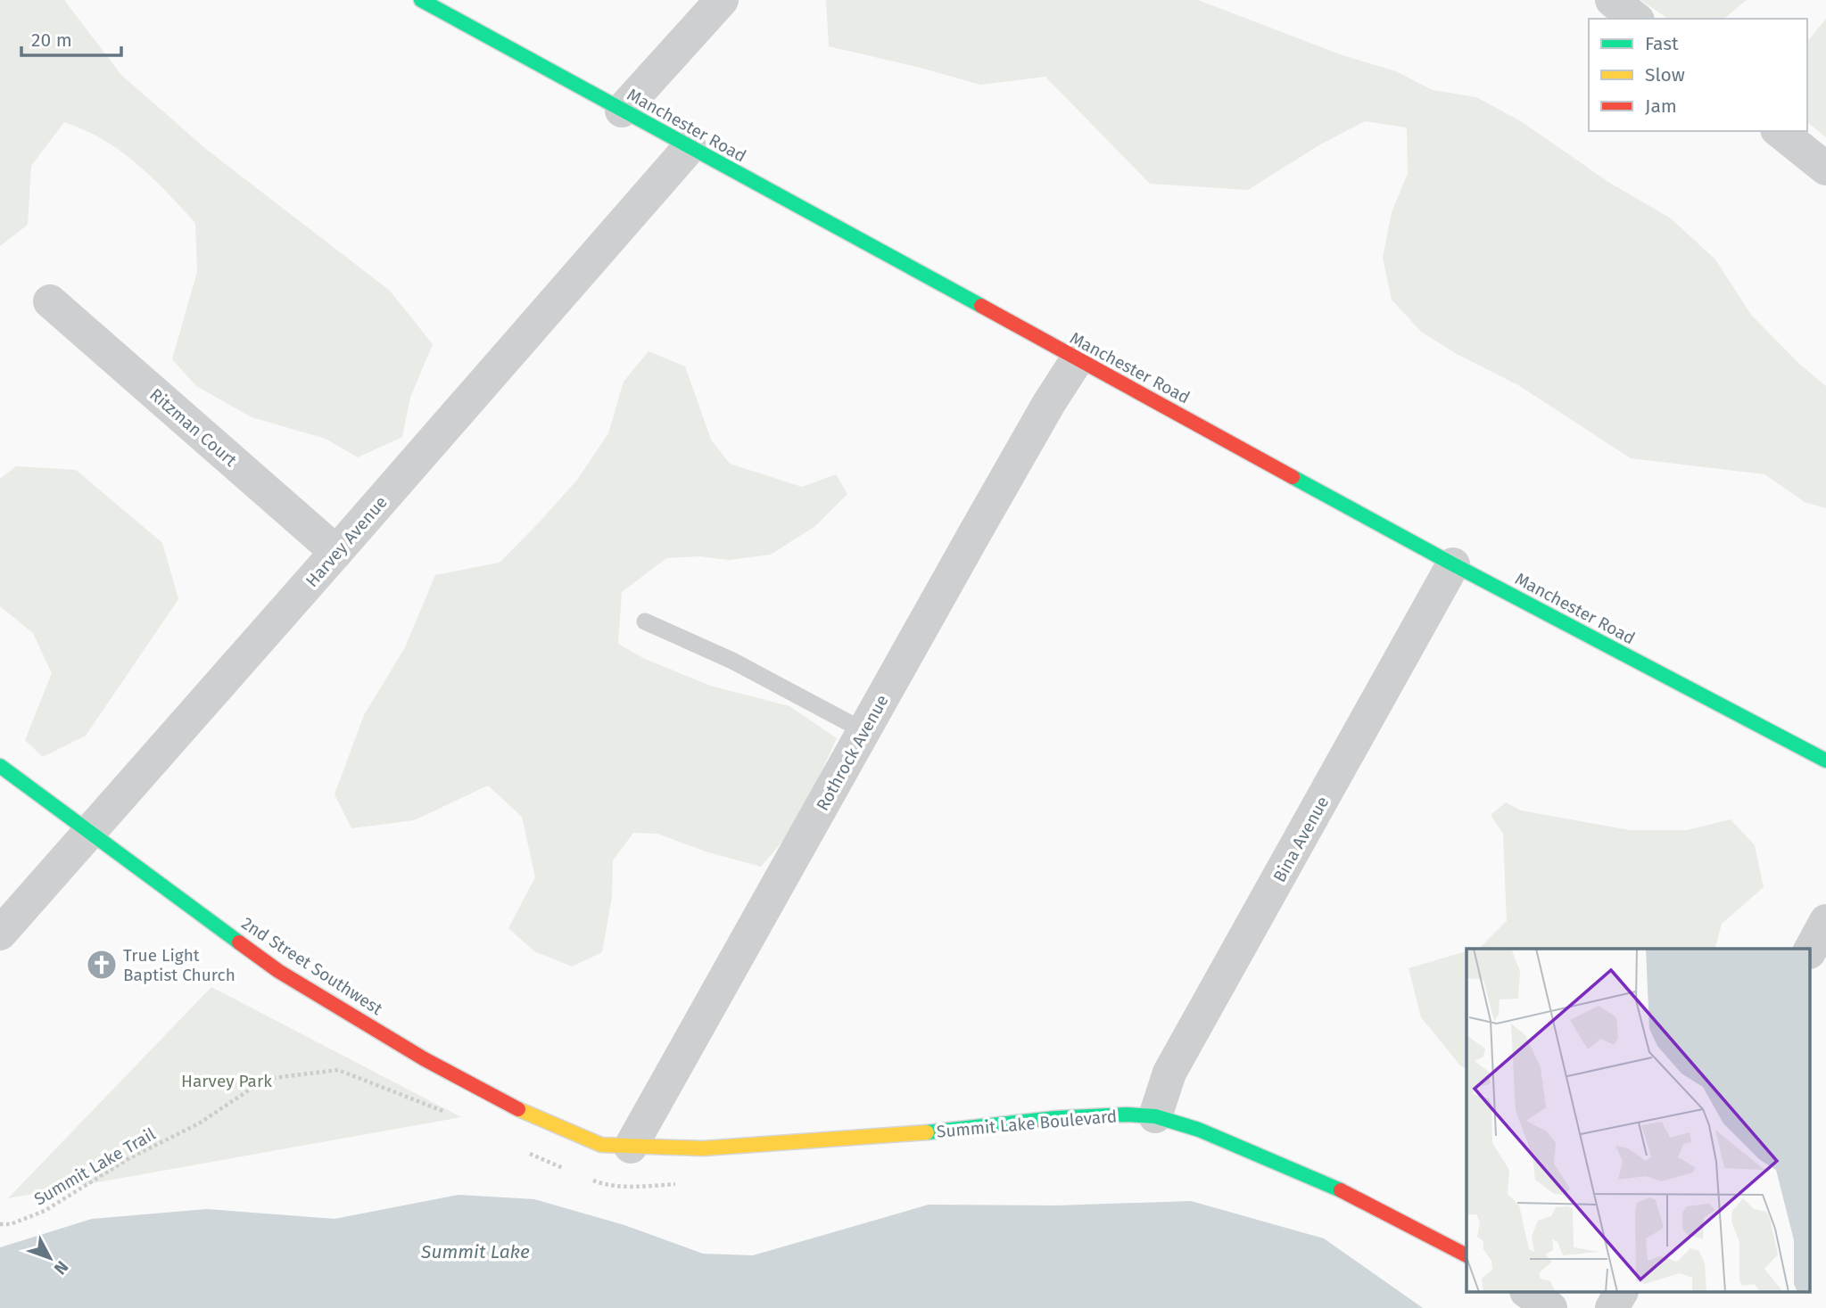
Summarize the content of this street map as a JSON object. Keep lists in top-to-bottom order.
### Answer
{
  "streets": {
    "street": [
      "Manchester Road",
      "Ritzman Court",
      "Harvey Avenue",
      "Rothrock Avenue",
      "Bina Avenue",
      "2nd Street Southwest",
      "Summit Lake Boulevard"
    ],
    "path": ["Summit Lake Trail"]
  },
  "crossings": [
    ["Manchester Road", "Harvey Avenue"],
    ["Manchester Road", "Rothrock Avenue"],
    ["Manchester Road", "Bina Avenue"],
    ["Ritzman Court", "Harvey Avenue"],
    ["Harvey Avenue", "2nd Street Southwest"],
    ["Rothrock Avenue", "2nd Street Southwest"],
    ["Rothrock Avenue", "Summit Lake Boulevard"],
    ["Bina Avenue", "Summit Lake Boulevard"],
    ["2nd Street Southwest", "Summit Lake Boulevard"]
  ],
  "water": ["Summit Lake"],
  "parks": ["Harvey Park"],
  "places": {
    "church": ["True Light Baptist Church"]
  },
  "legend": ["Fast", "Slow", "Jam"],
  "scale_bar": "20 m",
  "north": "bottom right"
}
